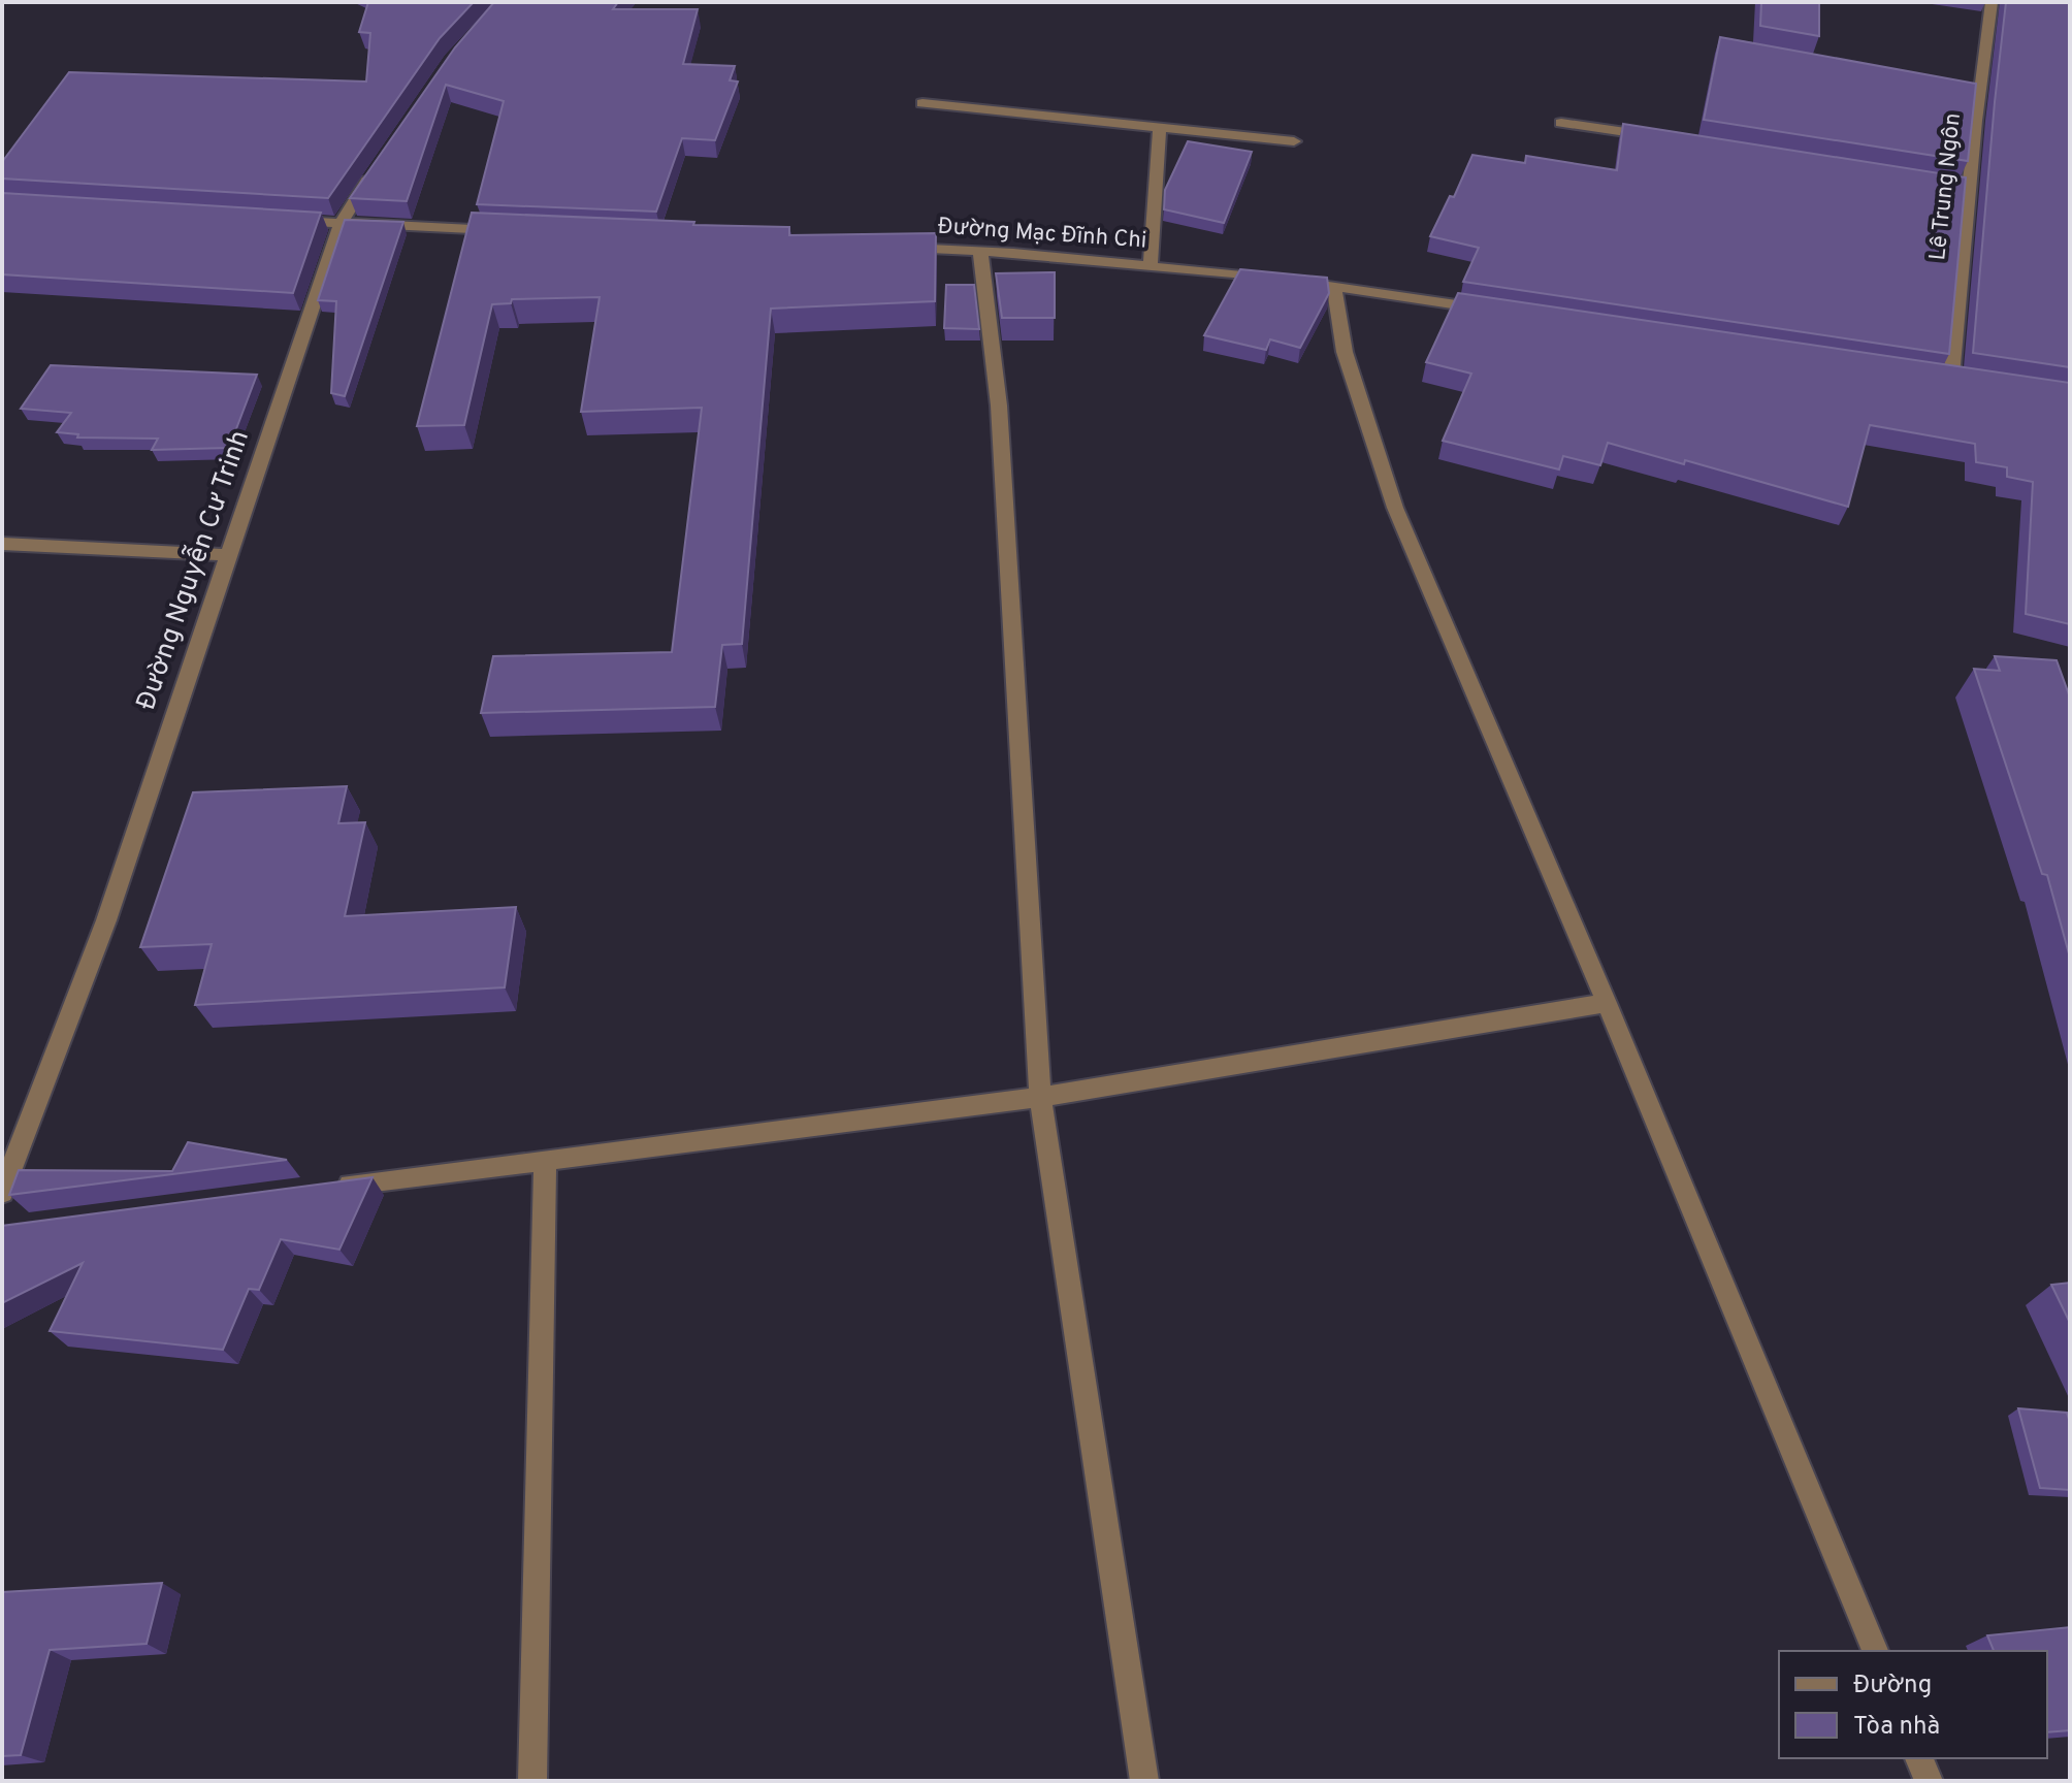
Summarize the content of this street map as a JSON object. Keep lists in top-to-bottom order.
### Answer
{
  "streets": {
    "street": ["Lê Trung Ngôn", "Đường Mạc Đĩnh Chi", "Đường Nguyễn Cư Trinh"]
  },
  "legend": ["Đường", "Tòa nhà"]
}
